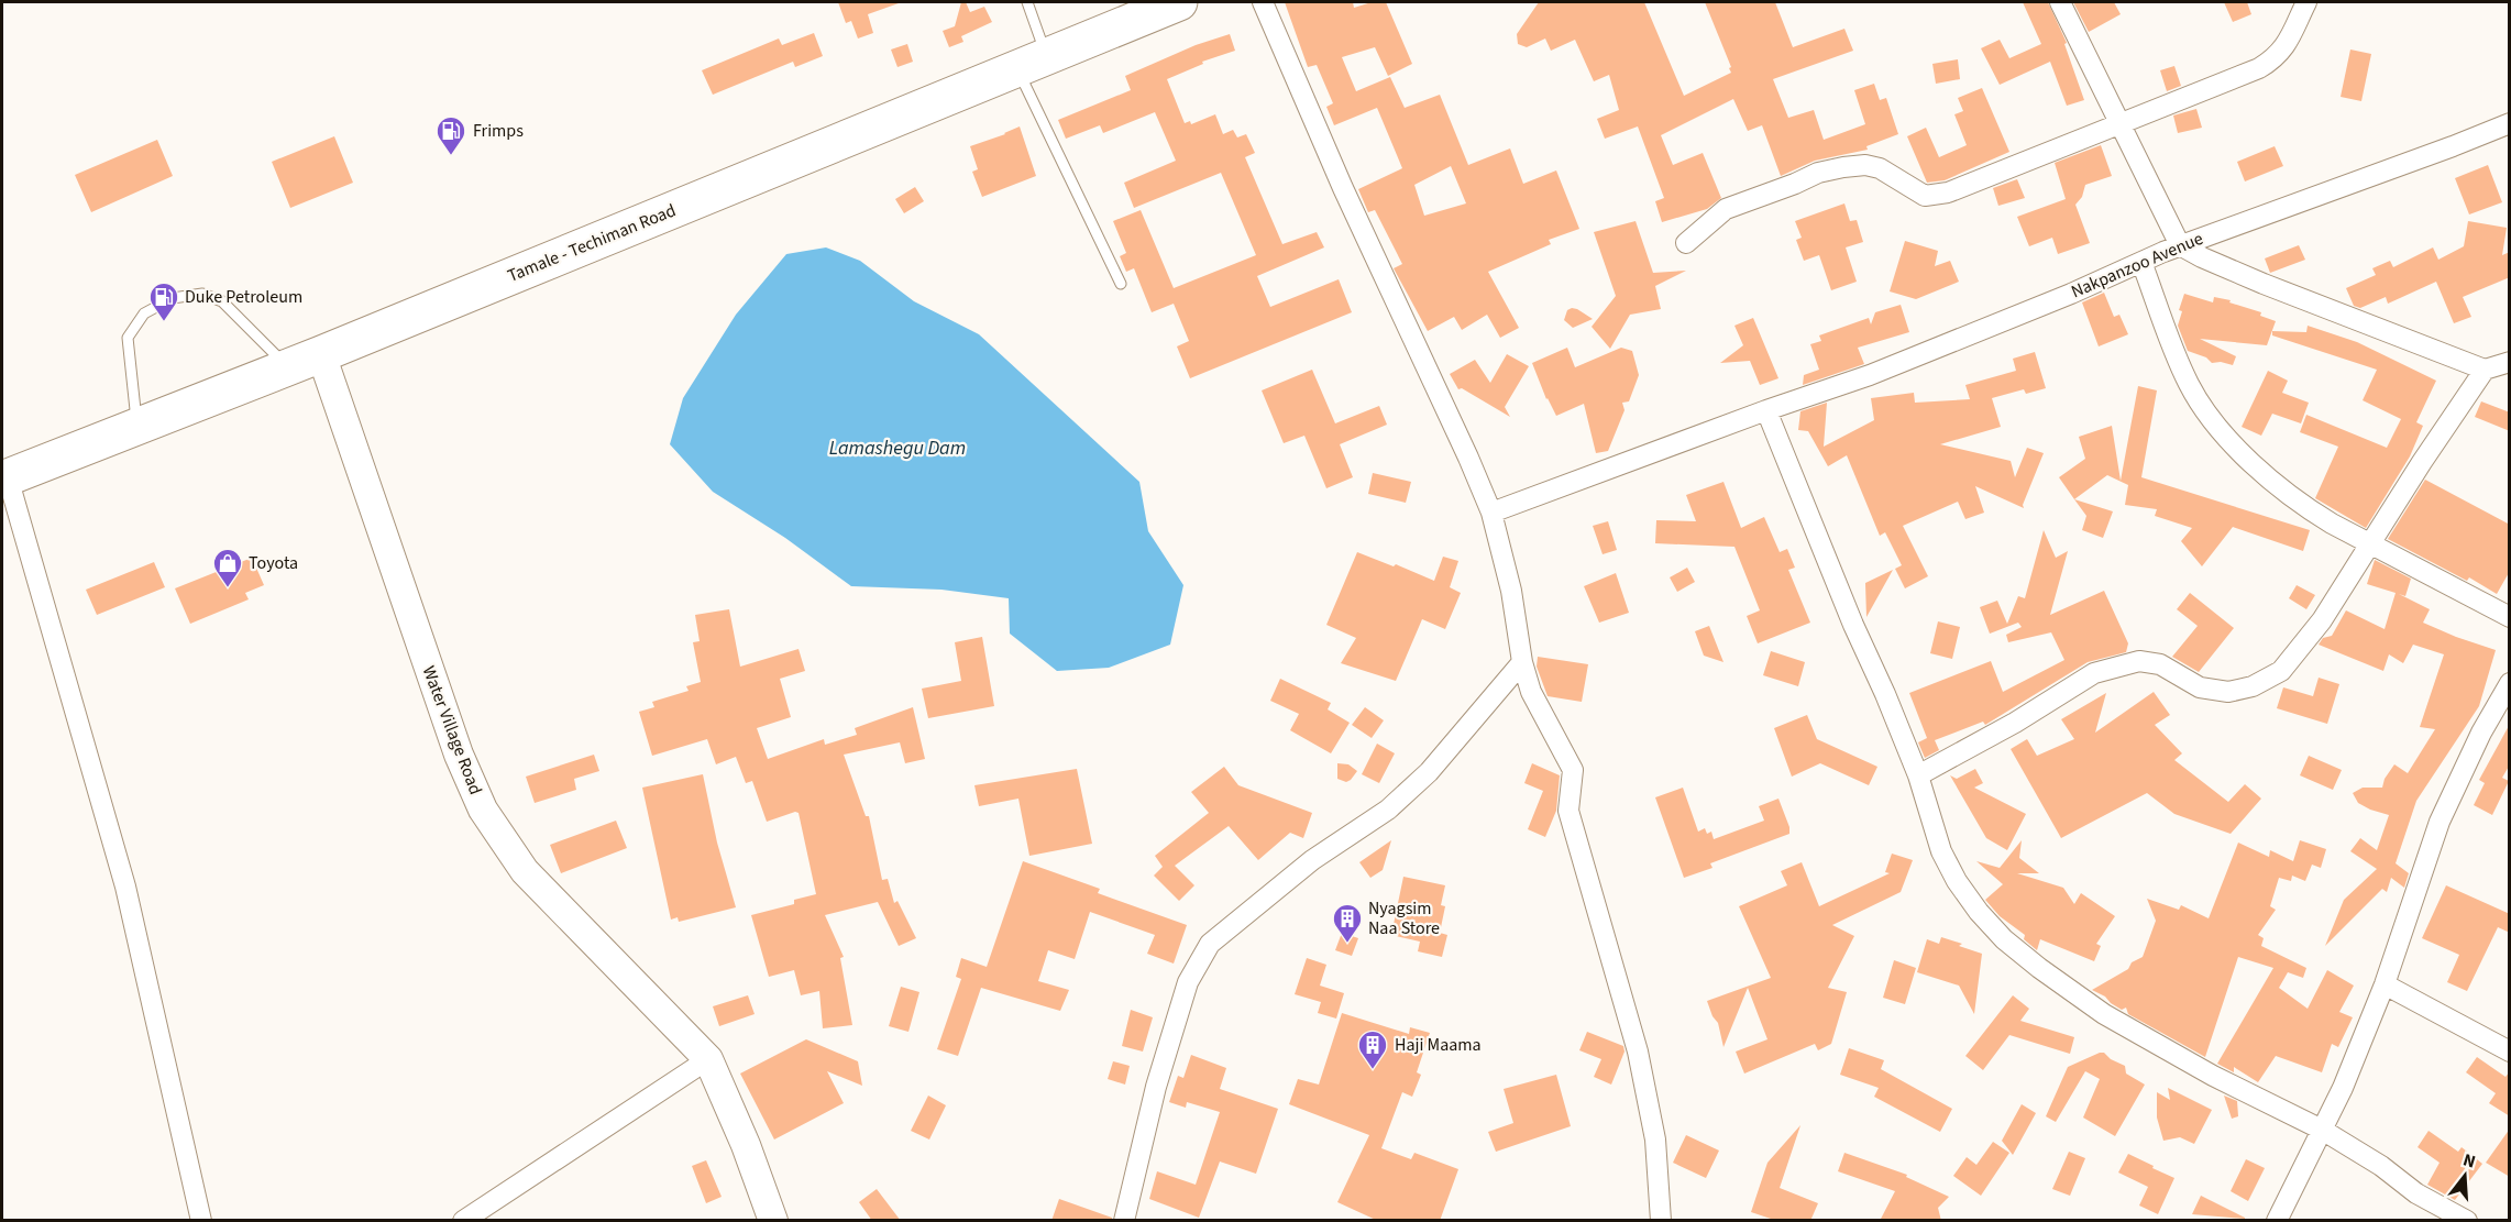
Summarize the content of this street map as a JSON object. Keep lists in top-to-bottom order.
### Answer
{
  "streets": {
    "highway": ["Tamale - Techiman Road"],
    "street": ["Nakpanzoo Avenue", "Water Village Road"]
  },
  "crossings": [
    ["Tamale - Techiman Road", "Water Village Road"]
  ],
  "water": ["Lamashegu Dam"],
  "places": {
    "fuel station": ["Frimps", "Duke Petroleum"],
    "shop": ["Toyota"],
    "building": ["Nyagsim Naa Store", "Haji Maama"]
  },
  "north": "top"
}
